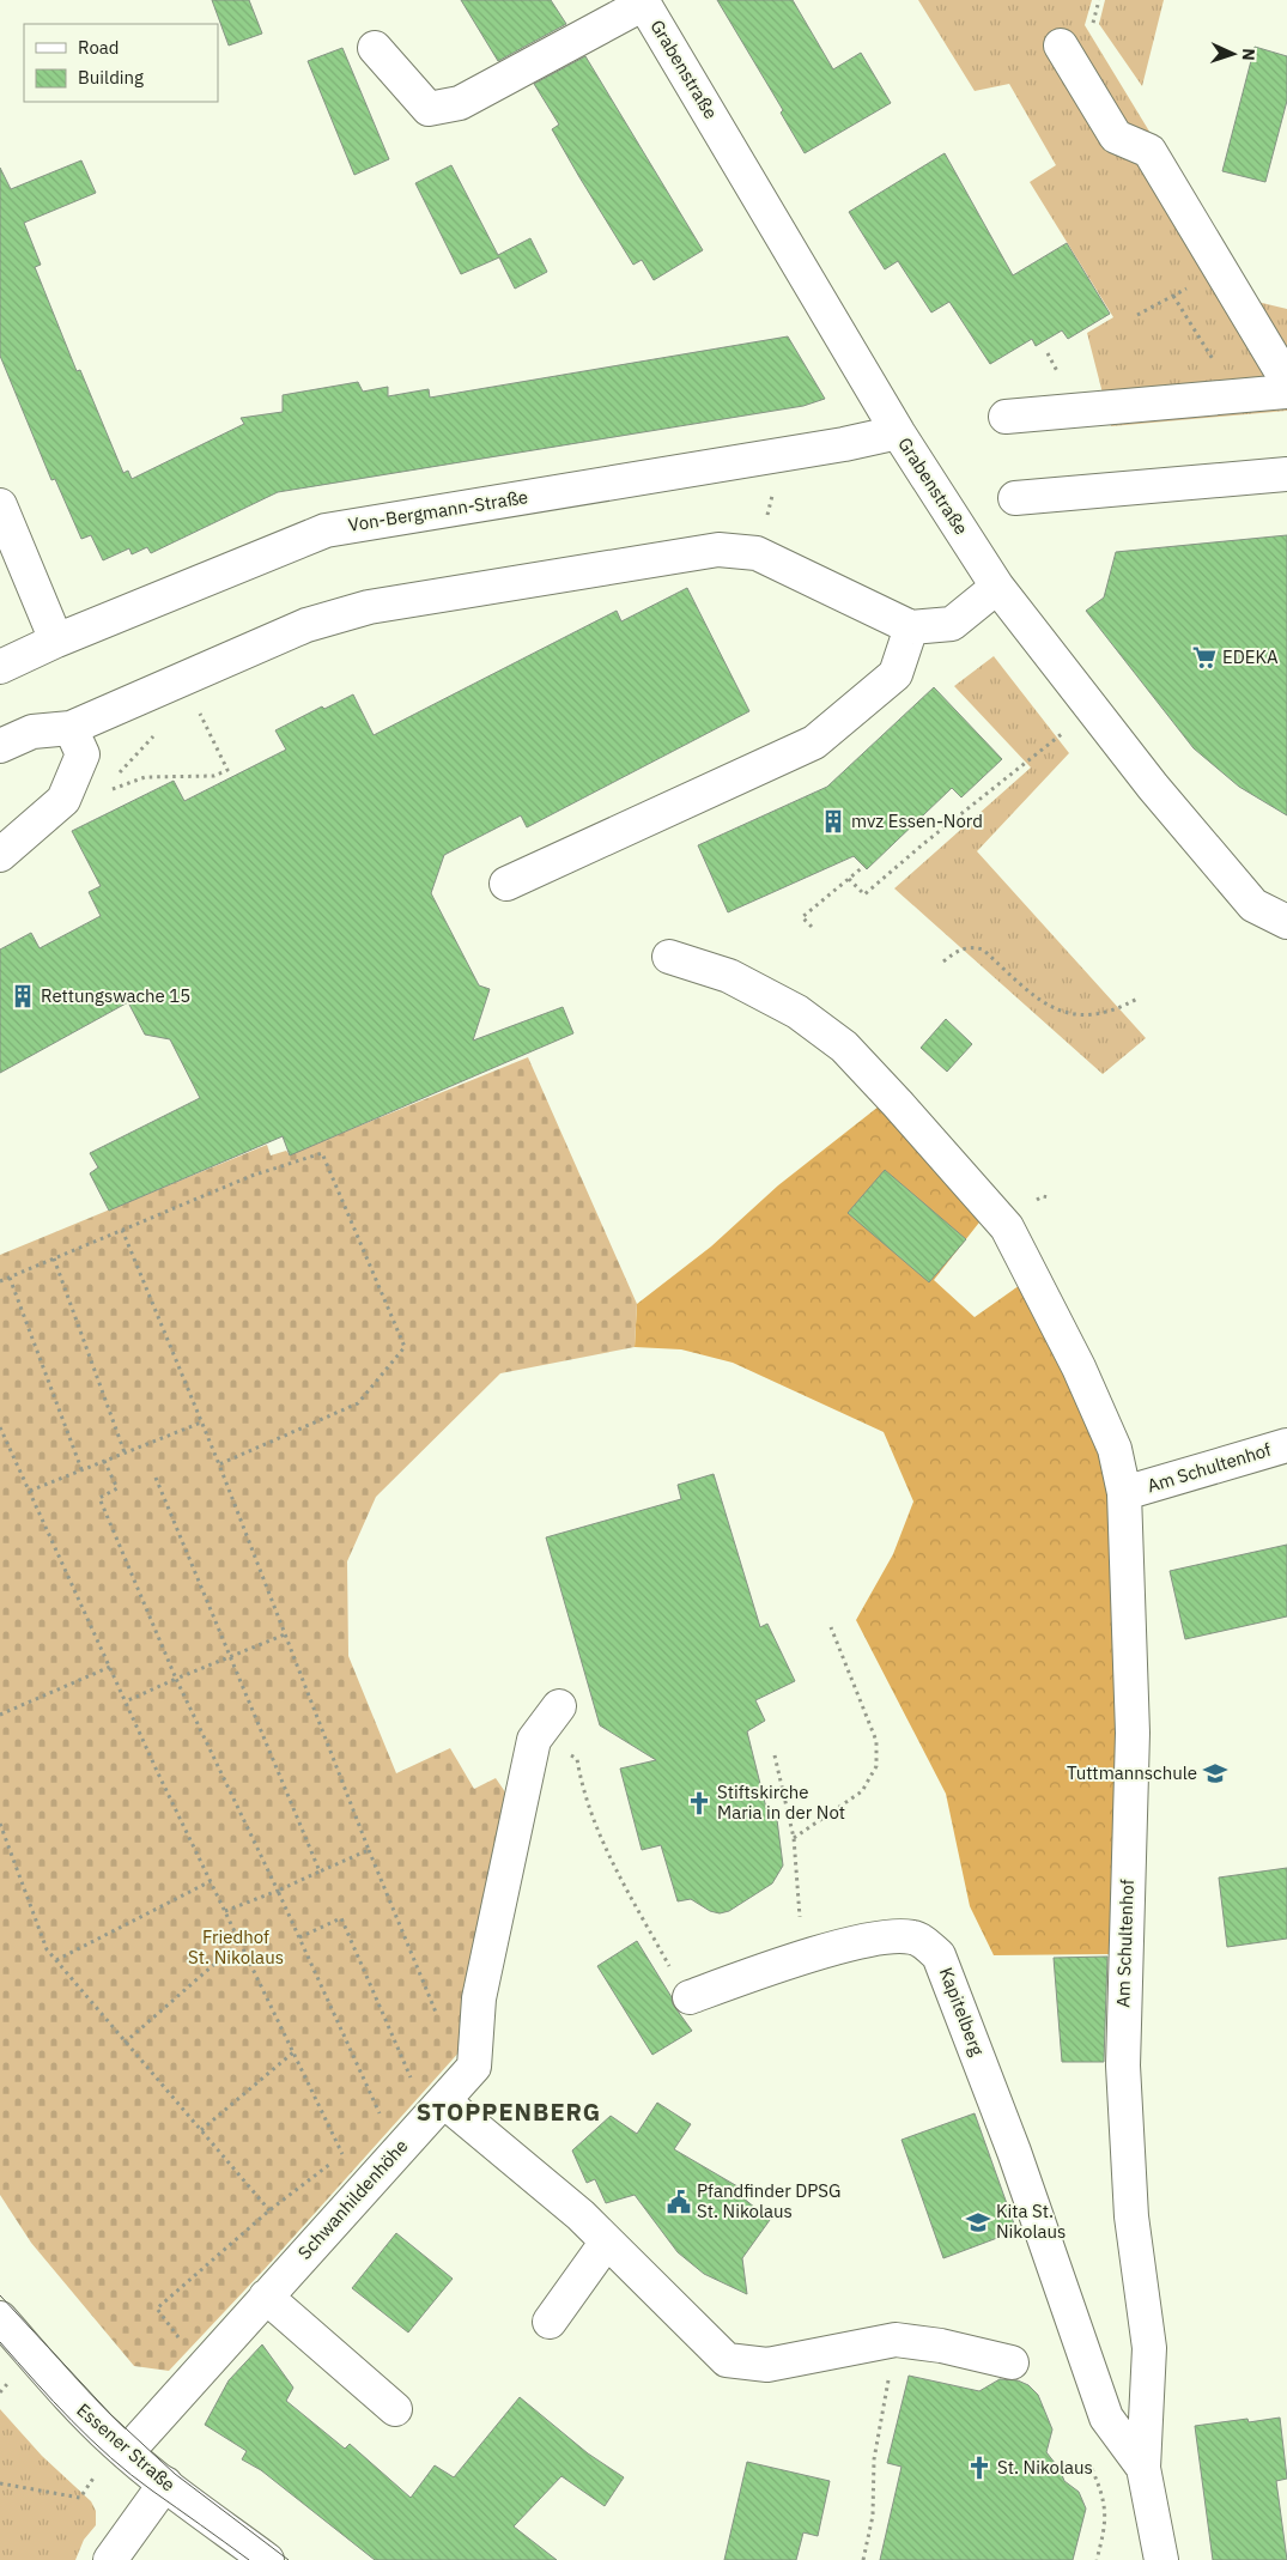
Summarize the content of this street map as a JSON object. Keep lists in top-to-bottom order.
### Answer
{
  "streets": {
    "street": [
      "Grabenstraße",
      "Von-Bergmann-Straße",
      "Am Schultenhof",
      "Kapitelberg",
      "Schwanhildenhöhe",
      "Essener Straße"
    ]
  },
  "crossings": [
    ["Grabenstraße", "Von-Bergmann-Straße"],
    ["Am Schultenhof", "Kapitelberg"],
    ["Schwanhildenhöhe", "Essener Straße"]
  ],
  "districts": ["STOPPENBERG"],
  "parks": ["Friedhof St. Nikolaus"],
  "places": {
    "supermarket": ["EDEKA"],
    "building": ["mvz Essen-Nord", "Rettungswache 15"],
    "school or university": ["Tuttmannschule", "Kita St. Nikolaus"],
    "church": ["Stiftskirche Maria in der Not", "St. Nikolaus"],
    "public building": ["Pfandfinder DPSG St. Nikolaus"]
  },
  "legend": ["Road", "Building"],
  "north": "right"
}
